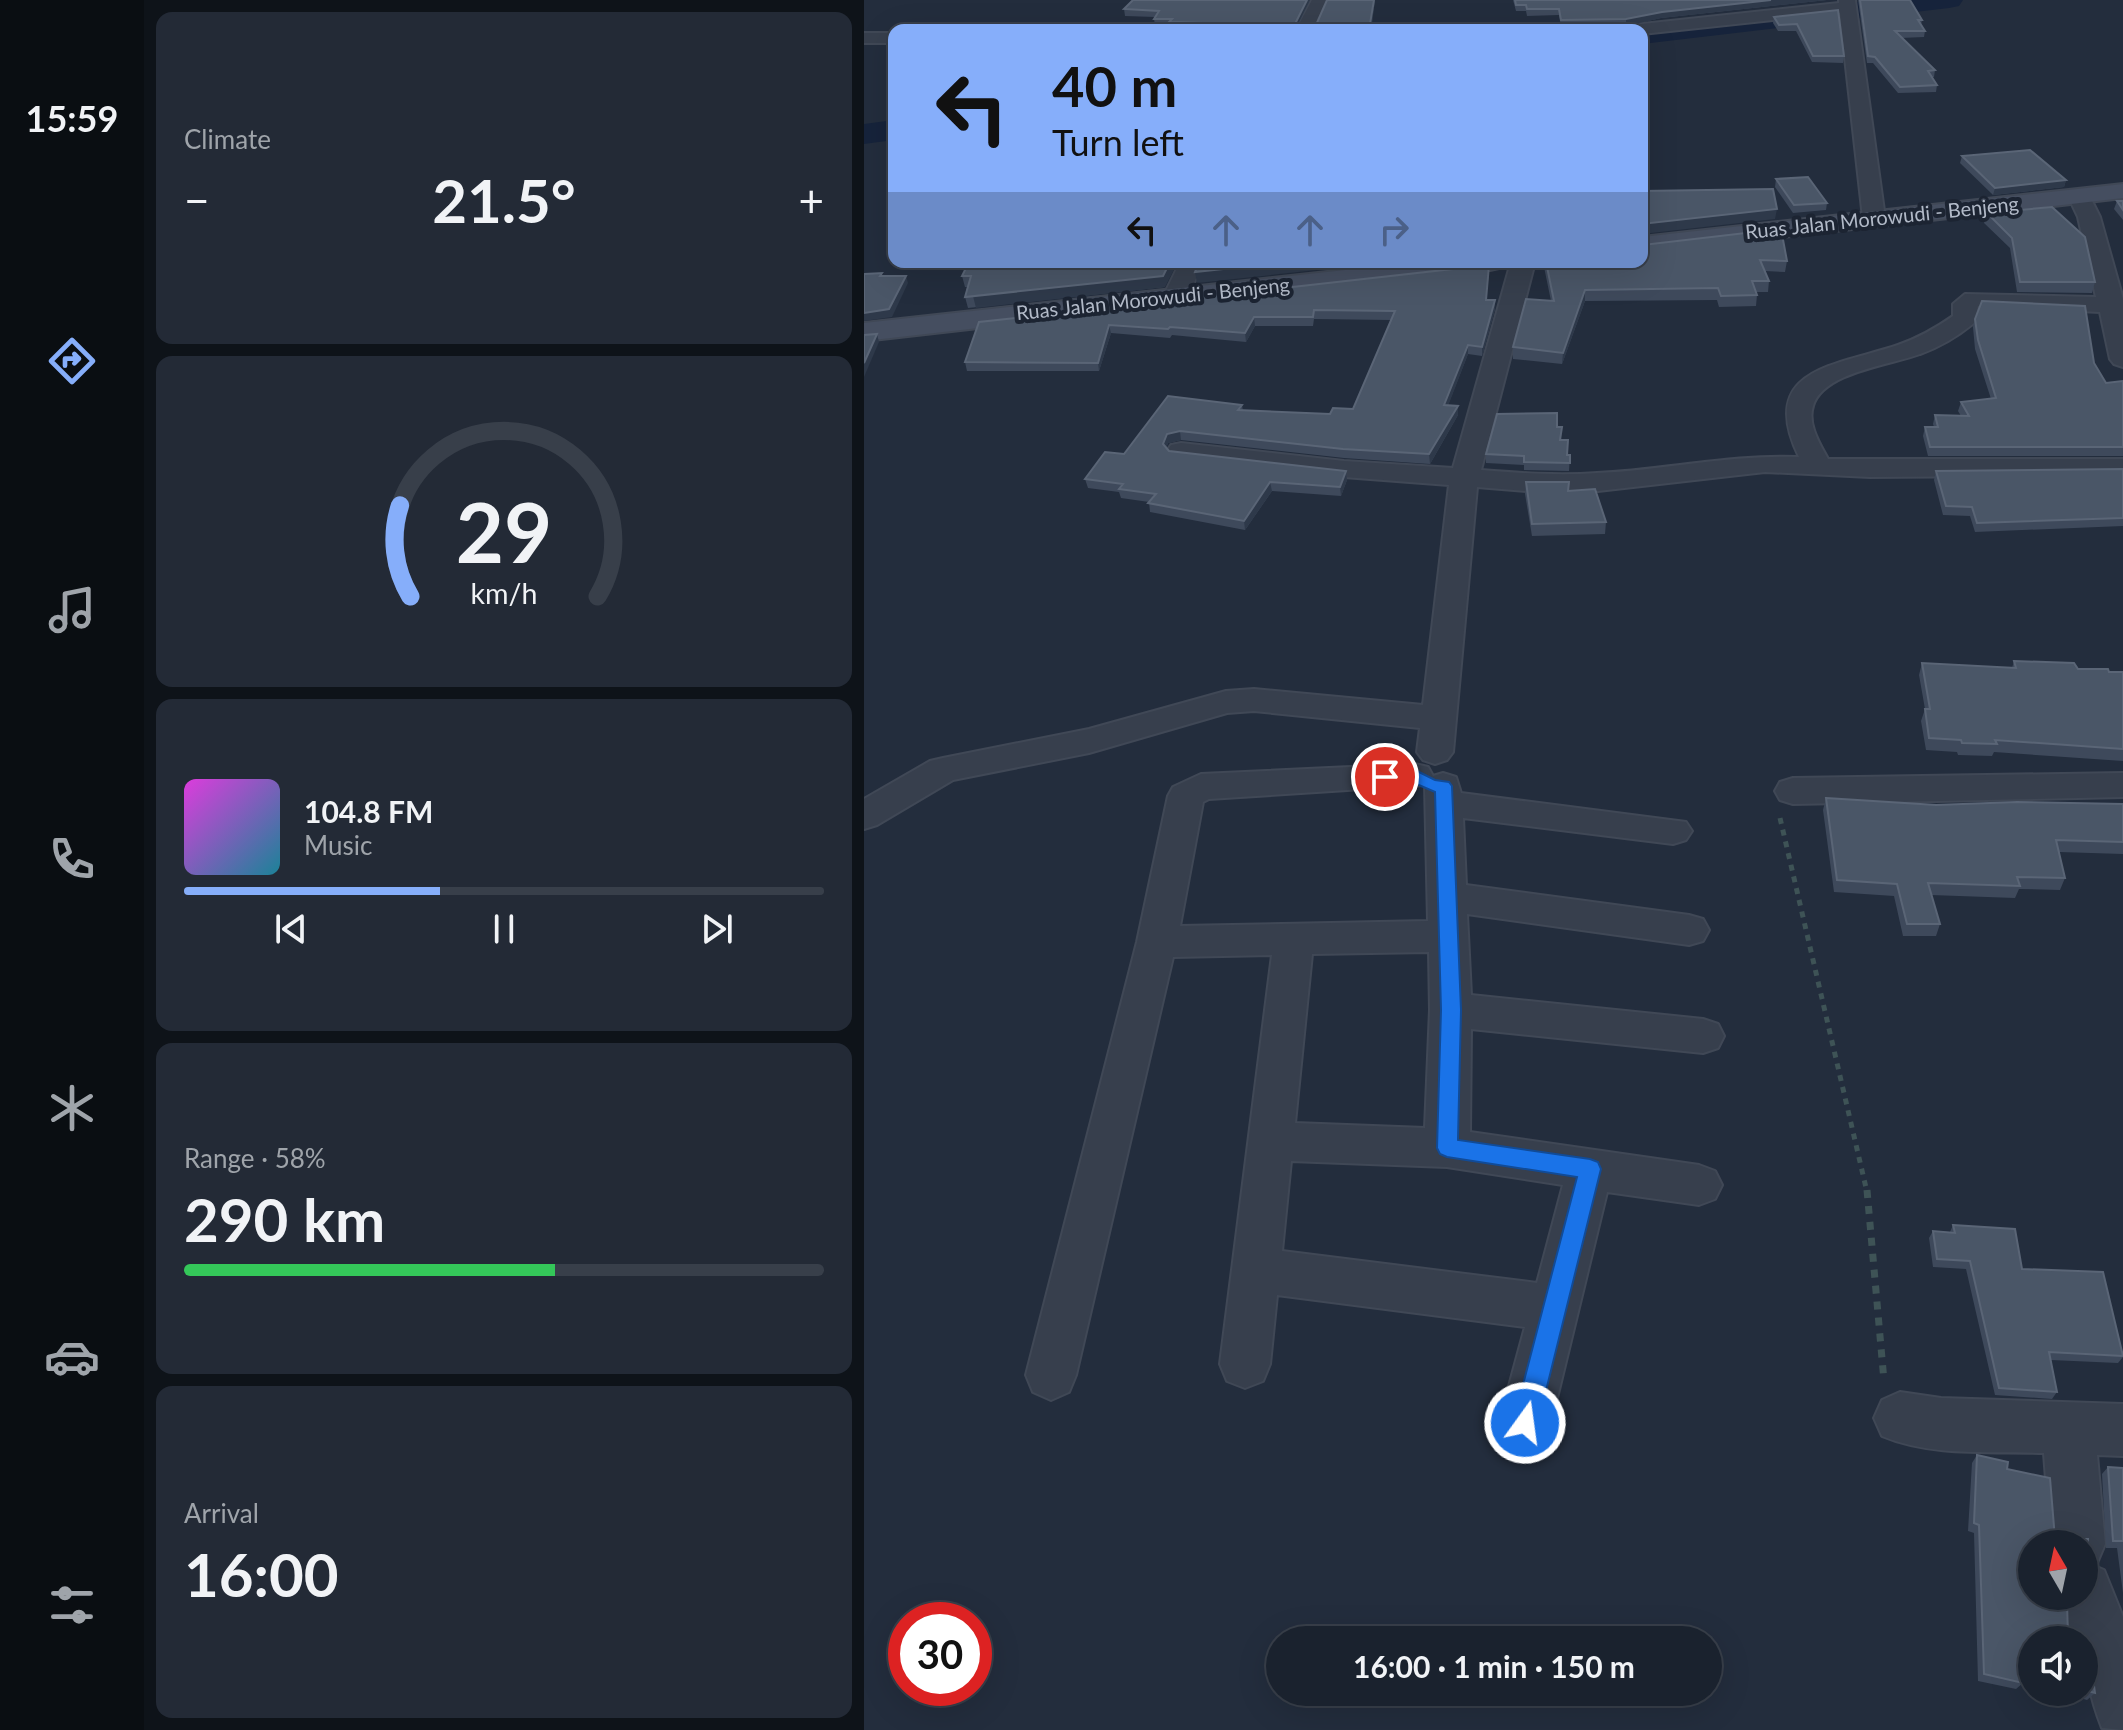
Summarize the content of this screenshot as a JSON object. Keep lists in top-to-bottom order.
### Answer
{
  "streets": {
    "main road": ["Ruas Jalan Morowudi - Benjeng"]
  },
  "north": "top",
  "page": {
    "tabs": "15:59",
    "tile": [
      "Climate",
      ["Range · 58%", "290 km"],
      ["Arrival", "16:00"]
    ],
    "turn": ["40 m", "Turn left"],
    "heat": ["−", "21.5°", "+"],
    "song": ["104.8 FM", "Music"],
    "limit": "30",
    "trip": "16:00 · 1 min · 150 m",
    "gauge": ["29", "km/h"]
  }
}
